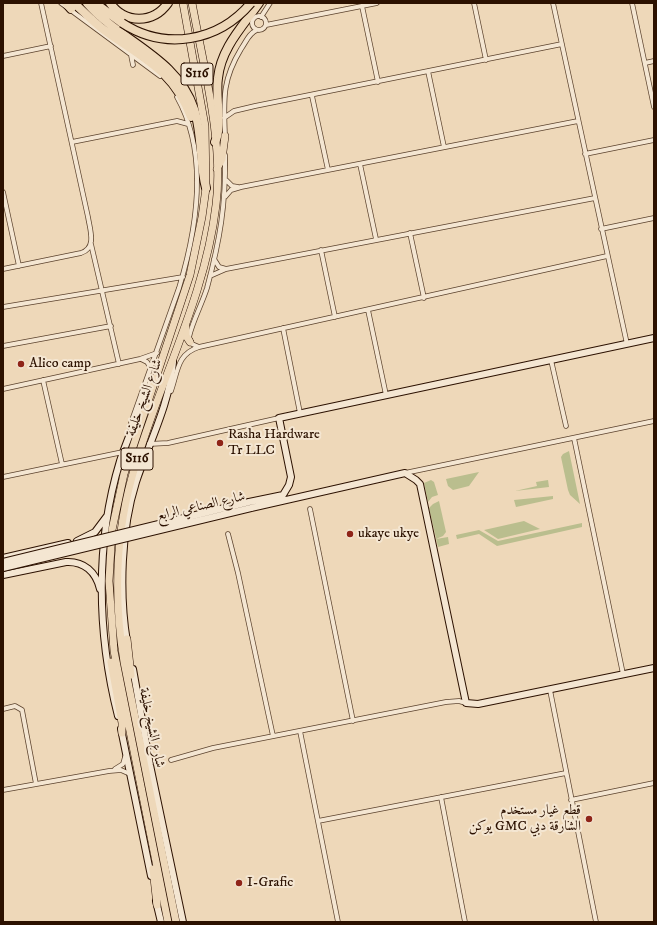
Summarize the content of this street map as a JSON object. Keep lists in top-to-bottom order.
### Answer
{
  "streets": {
    "highway": ["S116", "شارع الشيخ خليفة"],
    "main road": ["شارع الصناعي الرابع"]
  },
  "places": [
    "Alico camp",
    "Rasha Hardware Tr LLC",
    "ukaye ukye",
    "قطع غيار مستخدم يوكن GMC الشارقة دبي",
    "I-Grafic"
  ]
}
